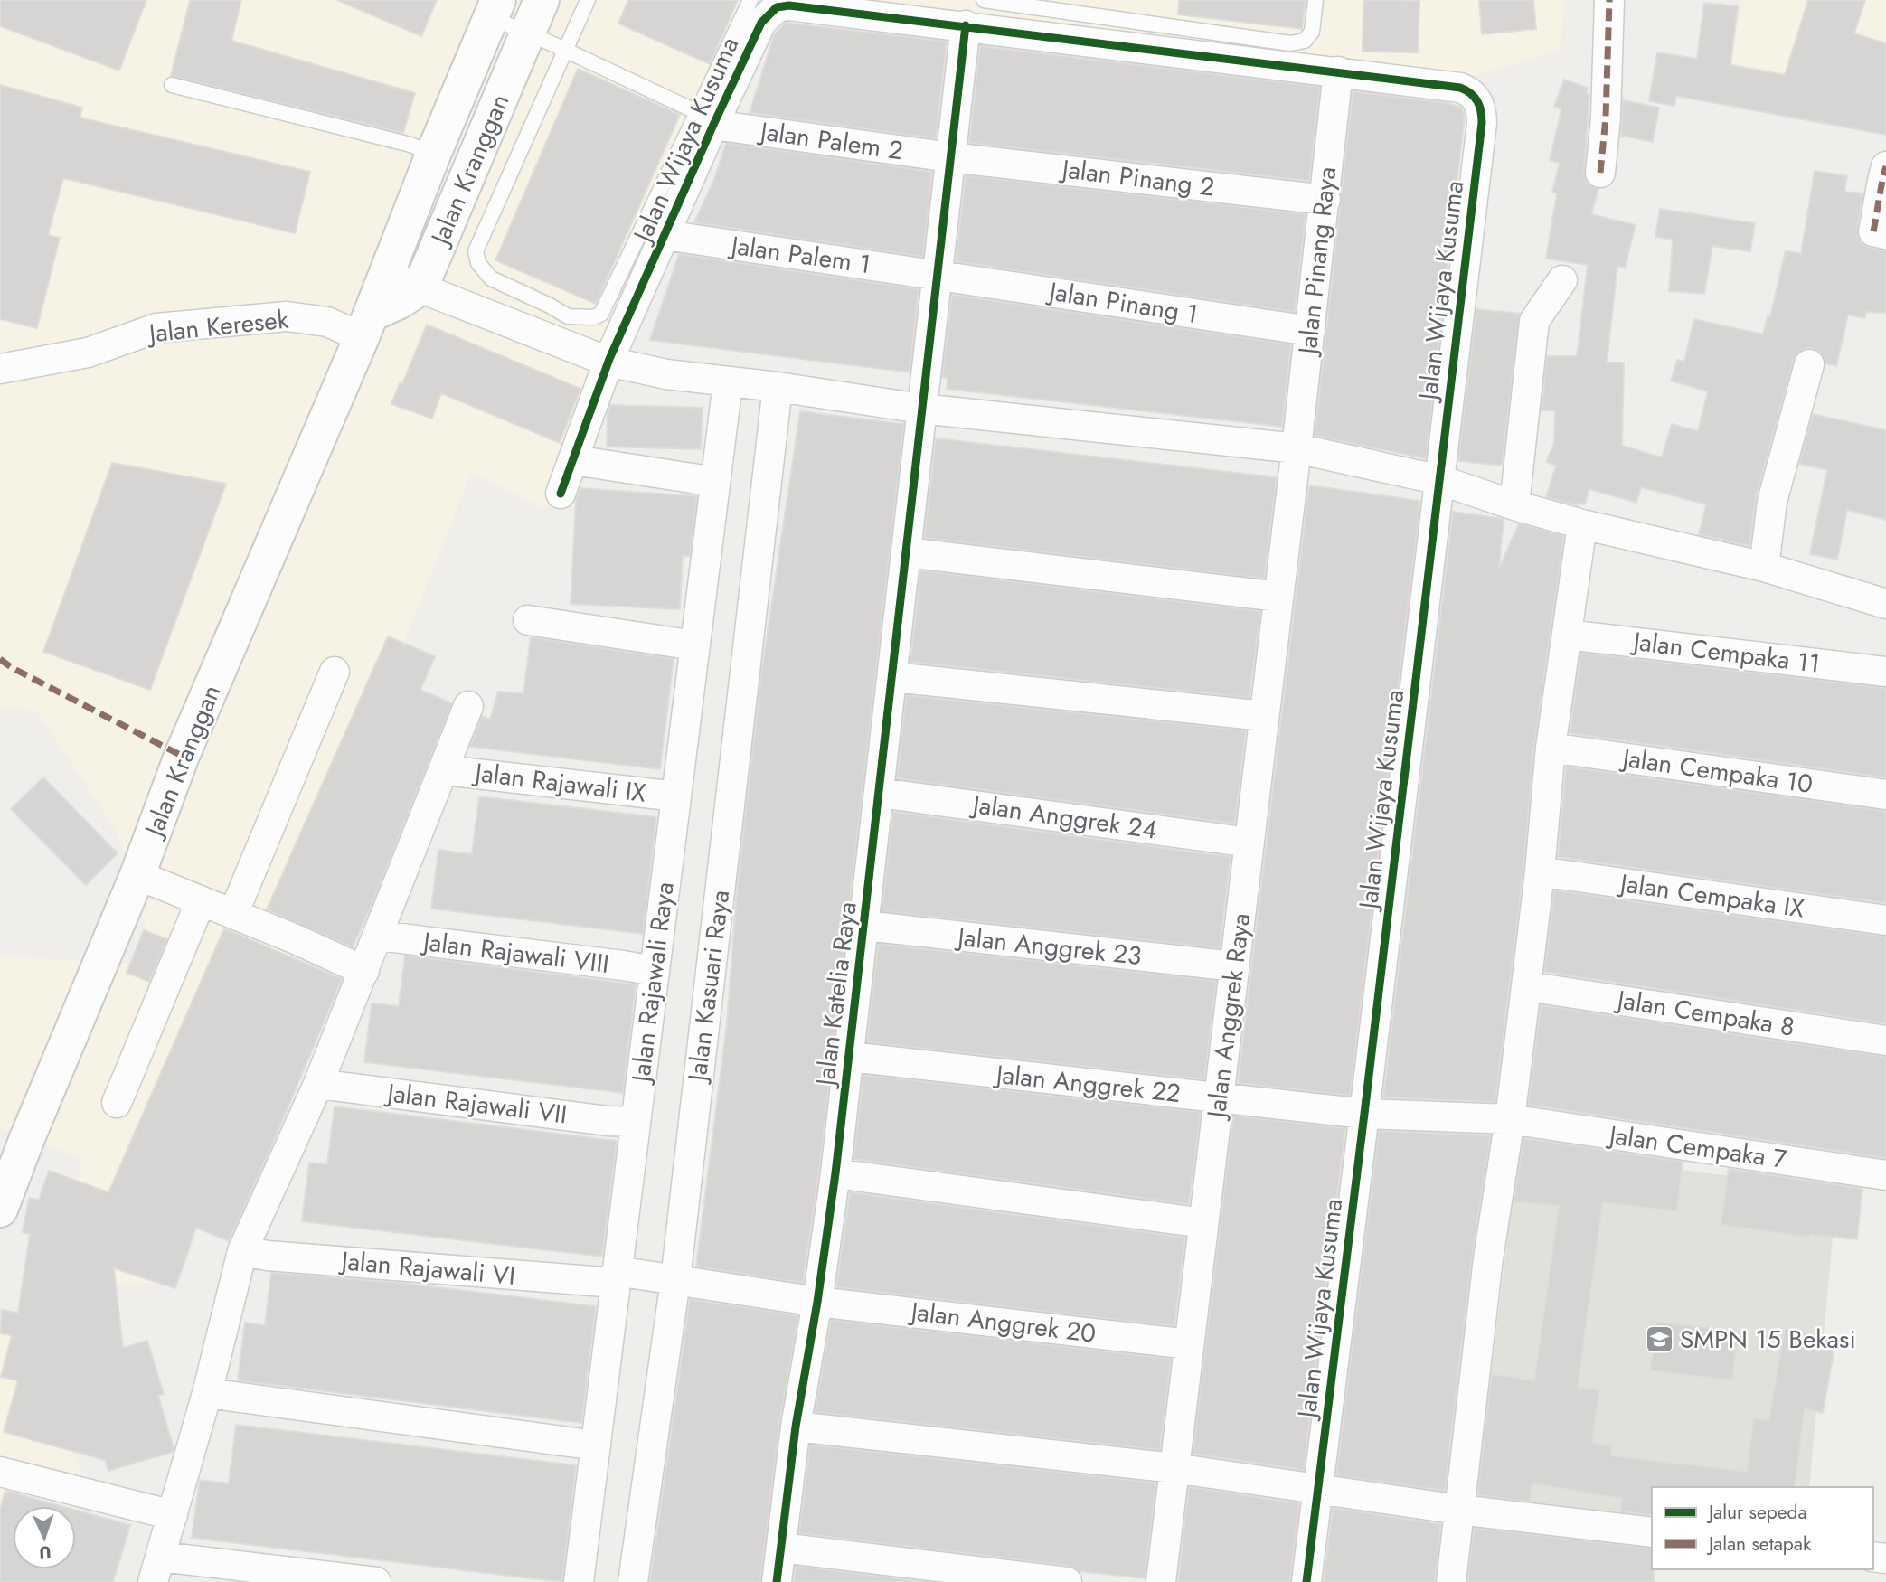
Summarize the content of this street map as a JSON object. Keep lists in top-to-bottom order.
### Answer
{
  "streets": {
    "main road": ["Jalan Kranggan"],
    "street": [
      "Jalan Wijaya Kusuma",
      "Jalan Palem 2",
      "Jalan Pinang 2",
      "Jalan Palem 1",
      "Jalan Pinang Raya",
      "Jalan Pinang 1",
      "Jalan Keresek",
      "Jalan Cempaka 11",
      "Jalan Cempaka 10",
      "Jalan Rajawali IX",
      "Jalan Anggrek 24",
      "Jalan Cempaka IX",
      "Jalan Anggrek 23",
      "Jalan Rajawali VIII",
      "Jalan Rajawali Raya",
      "Jalan Kasuari Raya",
      "Jalan Katelia Raya",
      "Jalan Cempaka 8",
      "Jalan Anggrek Raya",
      "Jalan Anggrek 22",
      "Jalan Rajawali VII",
      "Jalan Cempaka 7",
      "Jalan Rajawali VI",
      "Jalan Anggrek 20"
    ]
  },
  "crossings": [
    ["Jalan Wijaya Kusuma", "Jalan Palem 2"],
    ["Jalan Wijaya Kusuma", "Jalan Palem 1"],
    ["Jalan Wijaya Kusuma", "Jalan Pinang Raya"],
    ["Jalan Wijaya Kusuma", "Jalan Katelia Raya"],
    ["Jalan Wijaya Kusuma", "Jalan Anggrek 22"],
    ["Jalan Wijaya Kusuma", "Jalan Cempaka 7"],
    ["Jalan Palem 2", "Jalan Pinang 2"],
    ["Jalan Palem 2", "Jalan Katelia Raya"],
    ["Jalan Kranggan", "Jalan Keresek"],
    ["Jalan Pinang 2", "Jalan Pinang Raya"],
    ["Jalan Pinang 2", "Jalan Katelia Raya"],
    ["Jalan Palem 1", "Jalan Pinang 1"],
    ["Jalan Palem 1", "Jalan Katelia Raya"],
    ["Jalan Pinang Raya", "Jalan Pinang 1"],
    ["Jalan Pinang Raya", "Jalan Anggrek Raya"],
    ["Jalan Pinang 1", "Jalan Katelia Raya"],
    ["Jalan Rajawali IX", "Jalan Rajawali Raya"],
    ["Jalan Anggrek 24", "Jalan Katelia Raya"],
    ["Jalan Anggrek 24", "Jalan Anggrek Raya"],
    ["Jalan Anggrek 23", "Jalan Katelia Raya"],
    ["Jalan Anggrek 23", "Jalan Anggrek Raya"],
    ["Jalan Rajawali VIII", "Jalan Rajawali Raya"],
    ["Jalan Rajawali Raya", "Jalan Rajawali VII"],
    ["Jalan Rajawali Raya", "Jalan Rajawali VI"],
    ["Jalan Kasuari Raya", "Jalan Rajawali VI"],
    ["Jalan Kasuari Raya", "Jalan Anggrek 20"],
    ["Jalan Katelia Raya", "Jalan Anggrek 22"],
    ["Jalan Katelia Raya", "Jalan Anggrek 20"],
    ["Jalan Anggrek Raya", "Jalan Anggrek 22"],
    ["Jalan Anggrek Raya", "Jalan Anggrek 20"],
    ["Jalan Anggrek 22", "Jalan Cempaka 7"],
    ["Jalan Rajawali VI", "Jalan Anggrek 20"]
  ],
  "places": {
    "school or university": ["SMPN 15 Bekasi"]
  },
  "legend": ["Jalur sepeda", "Jalan setapak"],
  "north": "bottom"
}
